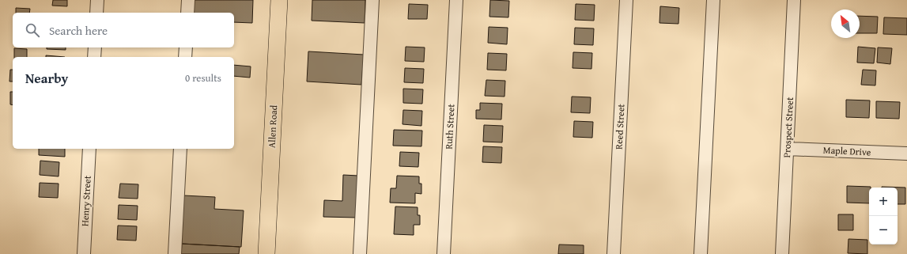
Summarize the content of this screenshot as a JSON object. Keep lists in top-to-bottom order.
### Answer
{
  "streets": {
    "main road": ["Allen Road"],
    "street": [
      "Ruth Street",
      "Reed Street",
      "Prospect Street",
      "Maple Drive",
      "Henry Street"
    ]
  },
  "crossings": [
    ["Prospect Street", "Maple Drive"]
  ],
  "north": "top left",
  "page": {
    "search": "Search here",
    "heading": ["Nearby", "0 results"],
    "map_buttons": ["+", "−"]
  }
}
